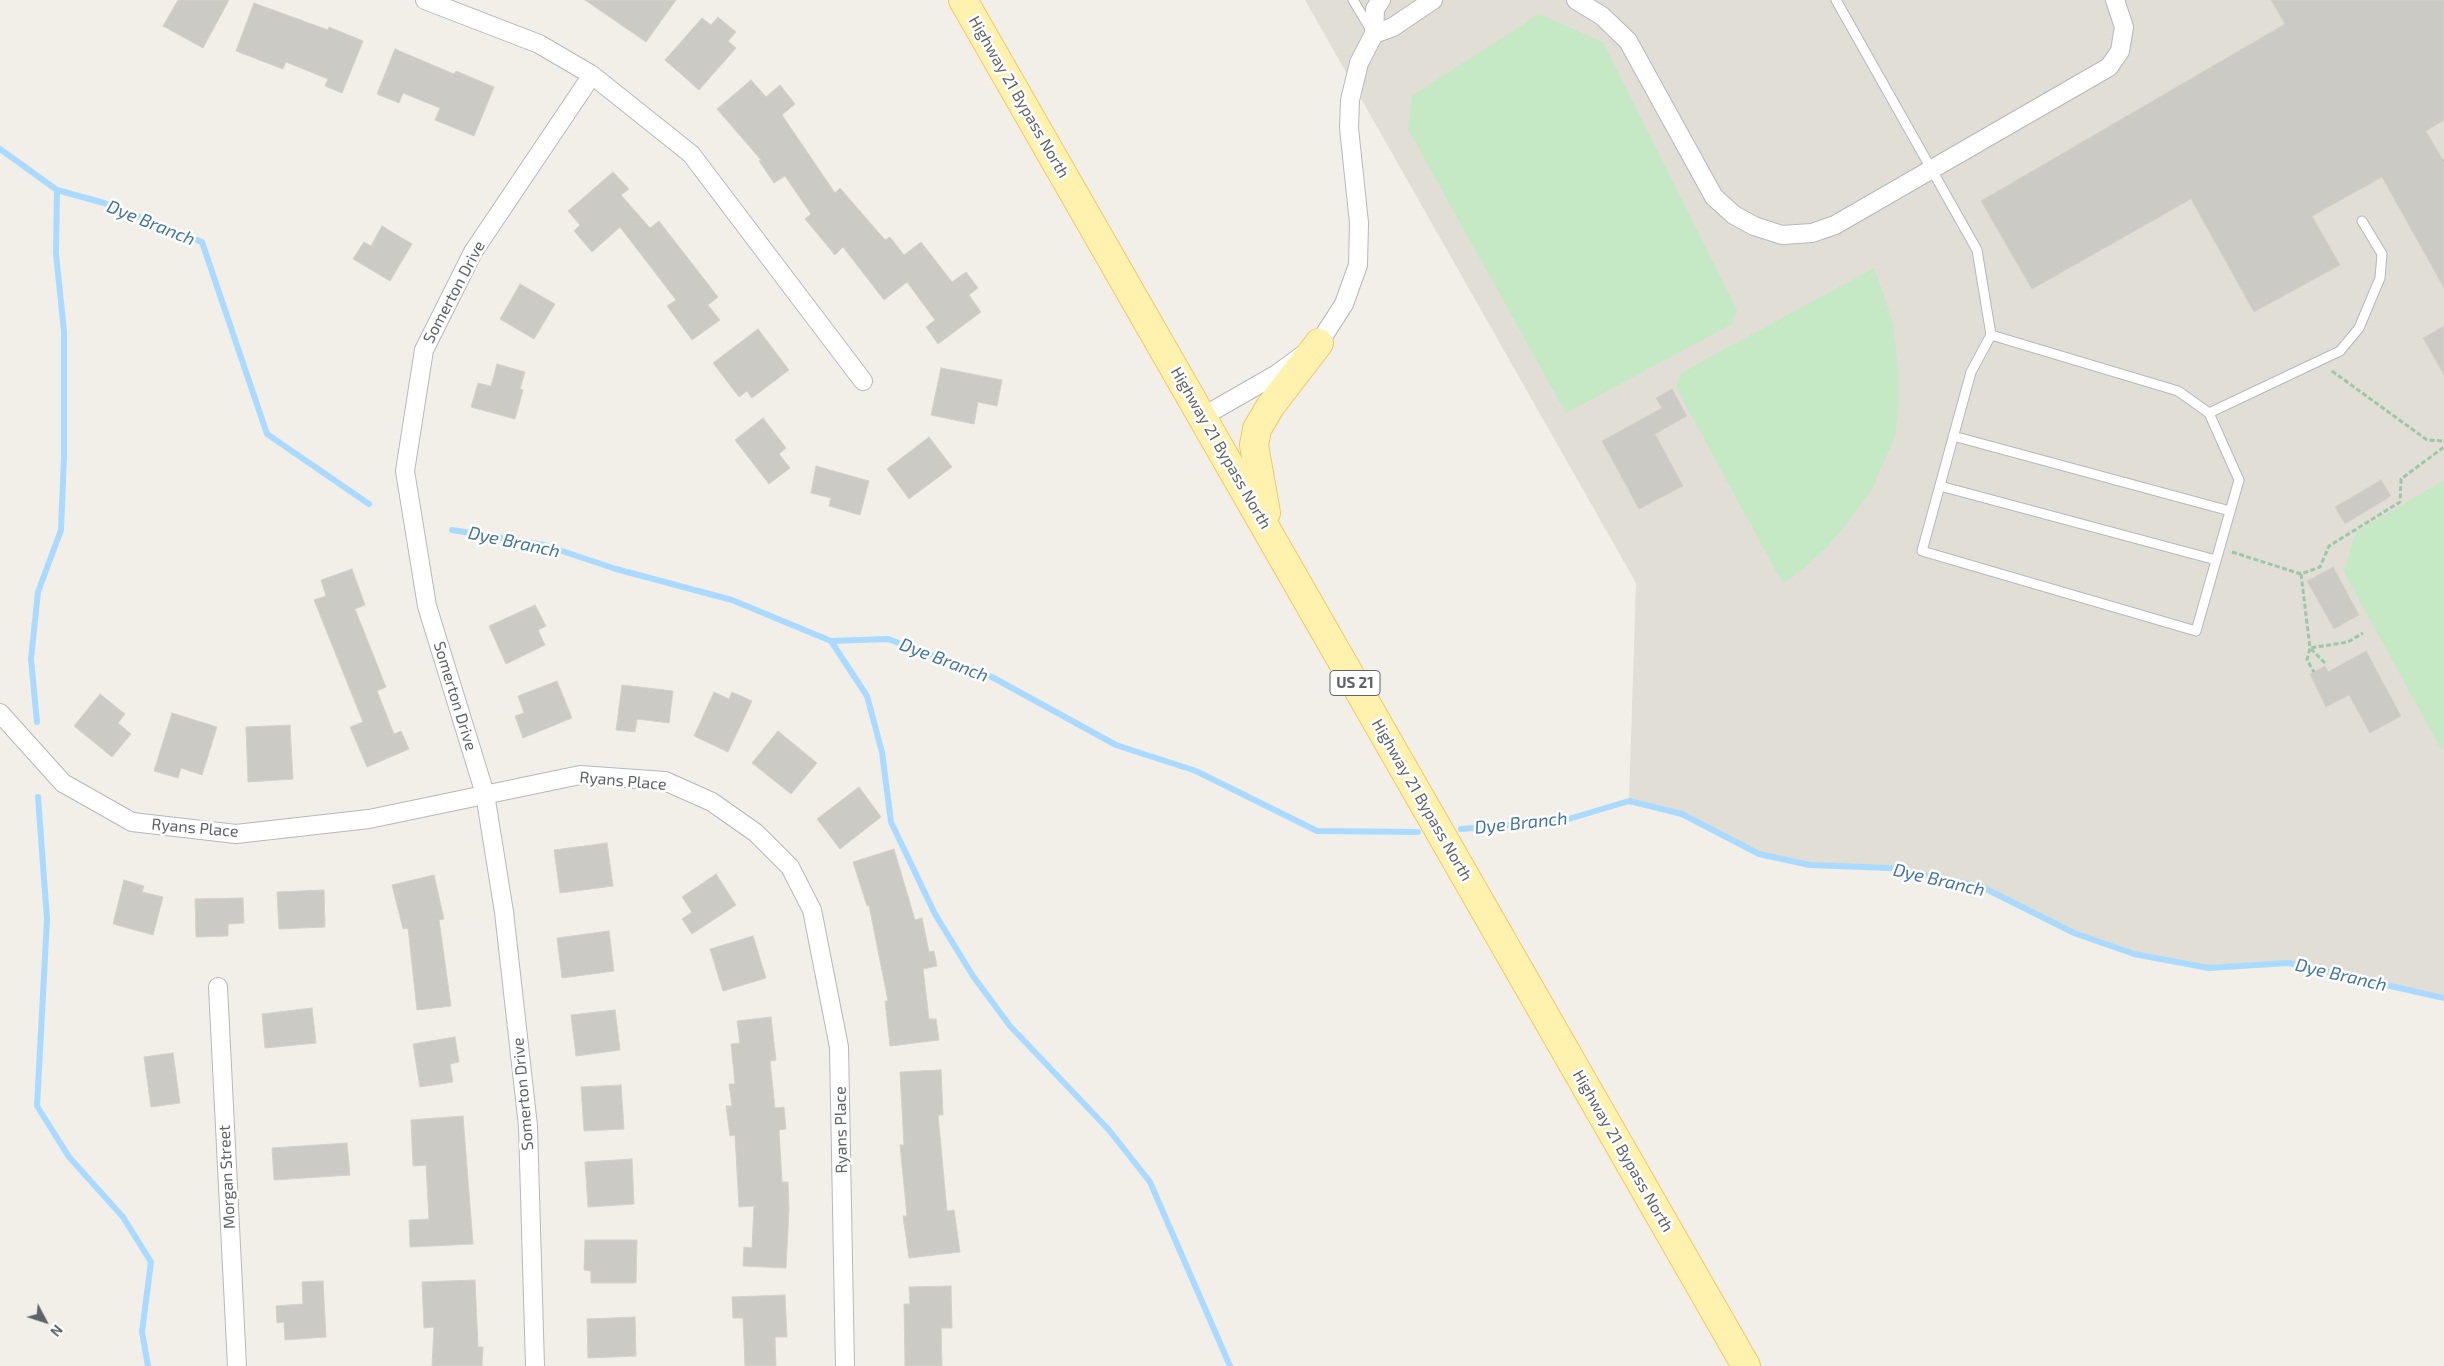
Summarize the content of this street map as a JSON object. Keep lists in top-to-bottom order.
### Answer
{
  "streets": {
    "main road": ["Highway 21 Bypass North", "US 21"],
    "street": ["Somerton Drive", "Ryans Place", "Morgan Street"]
  },
  "crossings": [
    ["Somerton Drive", "Ryans Place"]
  ],
  "water": ["Dye Branch"],
  "north": "bottom right"
}
